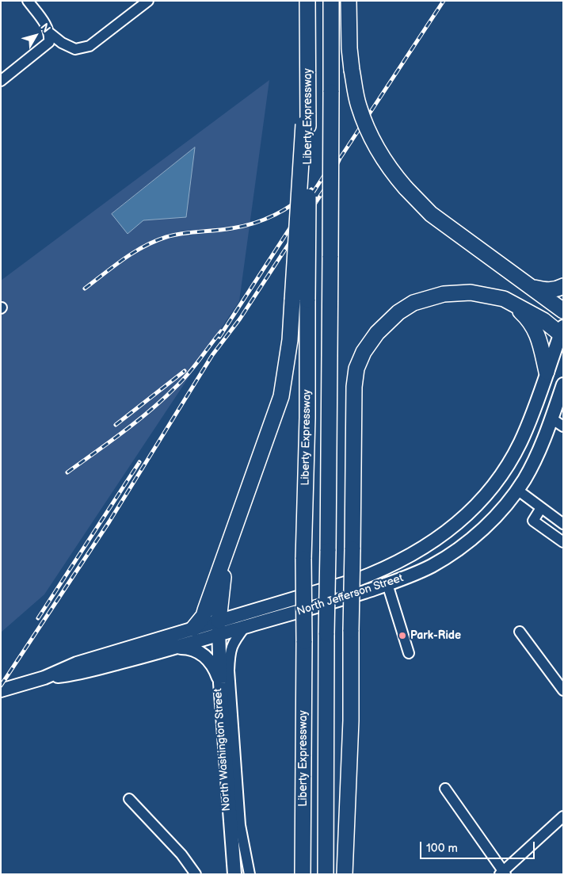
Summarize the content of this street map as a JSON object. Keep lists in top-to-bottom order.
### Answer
{
  "streets": {
    "highway": ["Liberty Expressway"],
    "main road": ["North Jefferson Street"],
    "street": ["North Washington Street"]
  },
  "crossings": [
    ["North Jefferson Street", "North Washington Street"]
  ],
  "places": ["Park-Ride"],
  "scale_bar": "100 m",
  "north": "top right"
}
